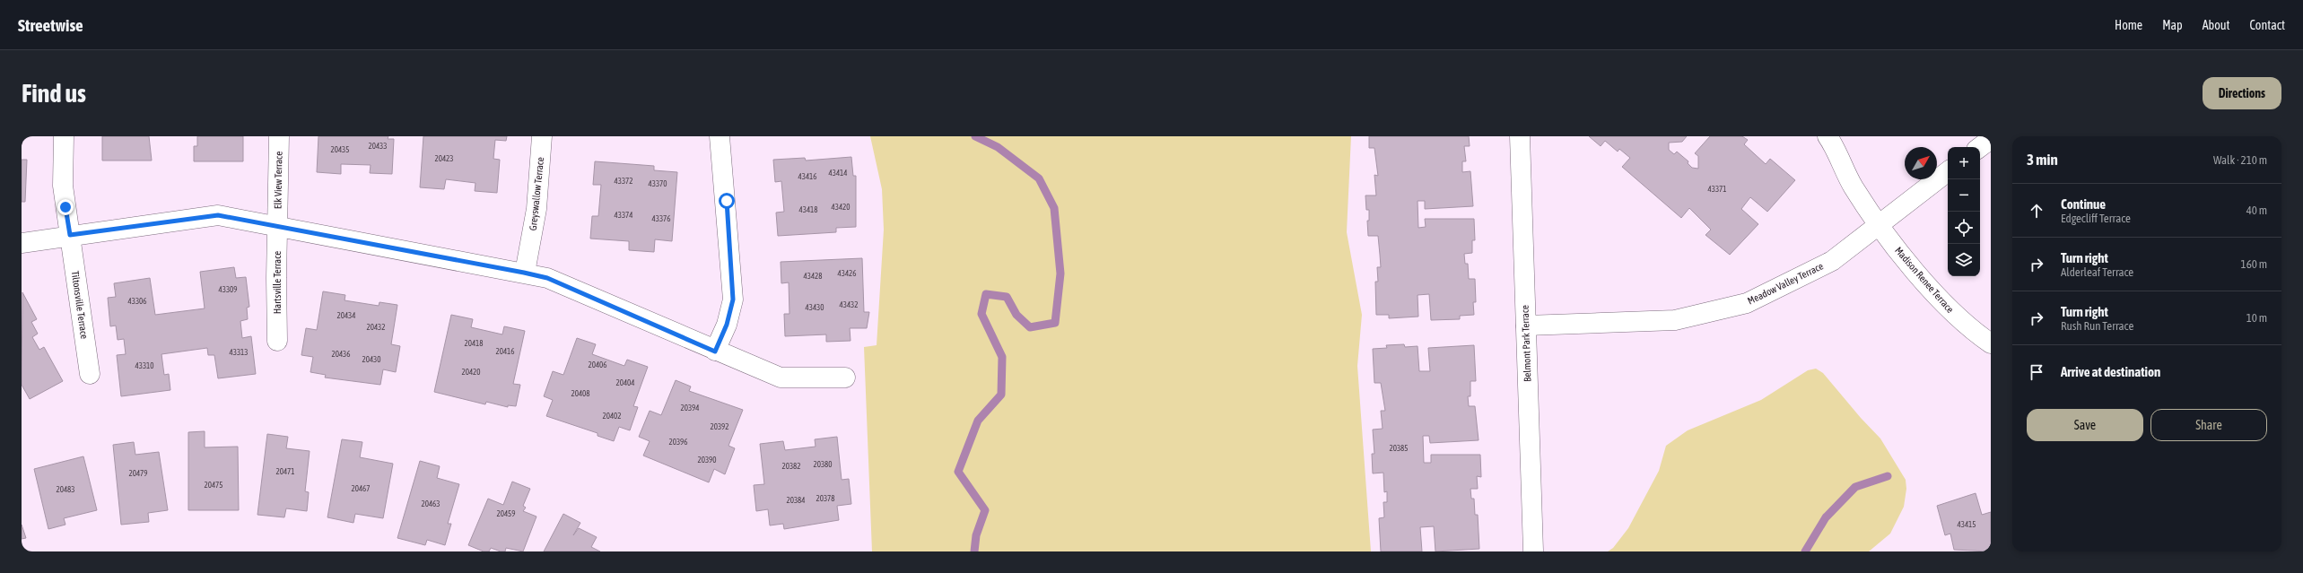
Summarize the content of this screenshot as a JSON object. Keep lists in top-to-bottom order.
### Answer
{
  "streets": {
    "street": [
      "Elk View Terrace",
      "Greyswallow Terrace",
      "Madison Renee Terrace",
      "Hartsville Terrace",
      "Meadow Valley Terrace",
      "Tiltonsville Terrace",
      "Belmont Park Terrace"
    ]
  },
  "crossings": [
    ["Elk View Terrace", "Hartsville Terrace"],
    ["Madison Renee Terrace", "Meadow Valley Terrace"],
    ["Meadow Valley Terrace", "Belmont Park Terrace"]
  ],
  "house_numbers": [
    "20433",
    "20435",
    "20423",
    "43414",
    "43416",
    "43372",
    "43370",
    "43371",
    "43420",
    "43418",
    "43374",
    "43376",
    "43426",
    "43428",
    "43309",
    "43306",
    "43432",
    "43430",
    "20434",
    "20432",
    "20418",
    "20416",
    "43313",
    "20436",
    "20430",
    "20406",
    "43310",
    "20420",
    "20404",
    "20408",
    "20394",
    "20402",
    "20392",
    "20396",
    "20385",
    "20390",
    "20380",
    "20382",
    "20471",
    "20479",
    "20475",
    "20467",
    "20483",
    "20378",
    "20384",
    "20463",
    "20459",
    "43415"
  ],
  "north": "top right",
  "page": {
    "header": "Streetwise",
    "nav": [
      "Home",
      "Map",
      "About",
      "Contact"
    ],
    "buttons": [
      "Directions",
      ["Save", "Share"]
    ],
    "title": "Find us",
    "heading": ["3 min", "Walk · 210 m"],
    "map_buttons": ["+", "−"],
    "list": [
      ["Continue", "Edgecliff Terrace", "40 m"],
      ["Turn right", "Alderleaf Terrace", "160 m"],
      ["Turn right", "Rush Run Terrace", "10 m"],
      "Arrive at destination"
    ]
  }
}
